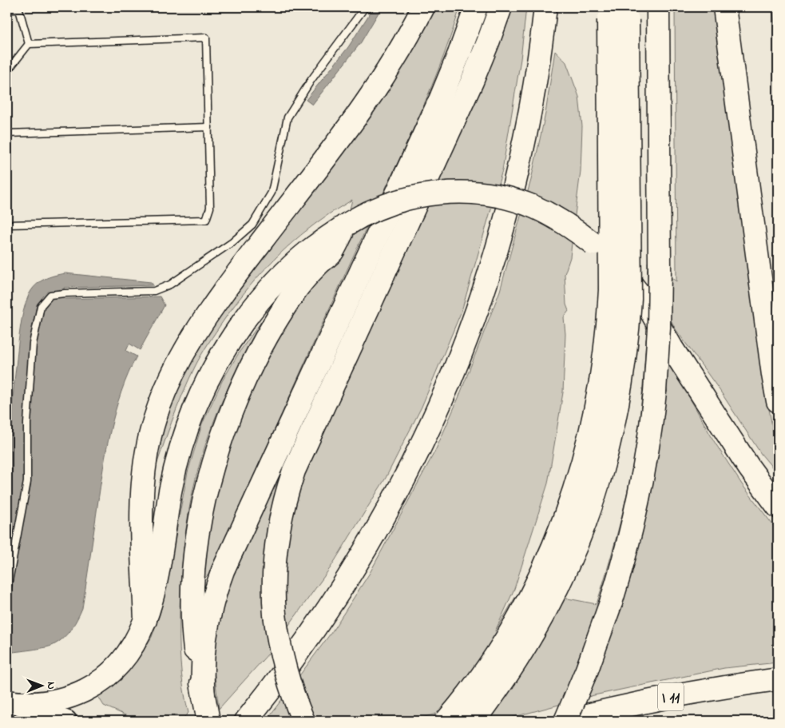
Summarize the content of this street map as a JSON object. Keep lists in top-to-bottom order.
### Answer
{
  "streets": {
    "highway": ["I 11"]
  },
  "north": "right"
}
